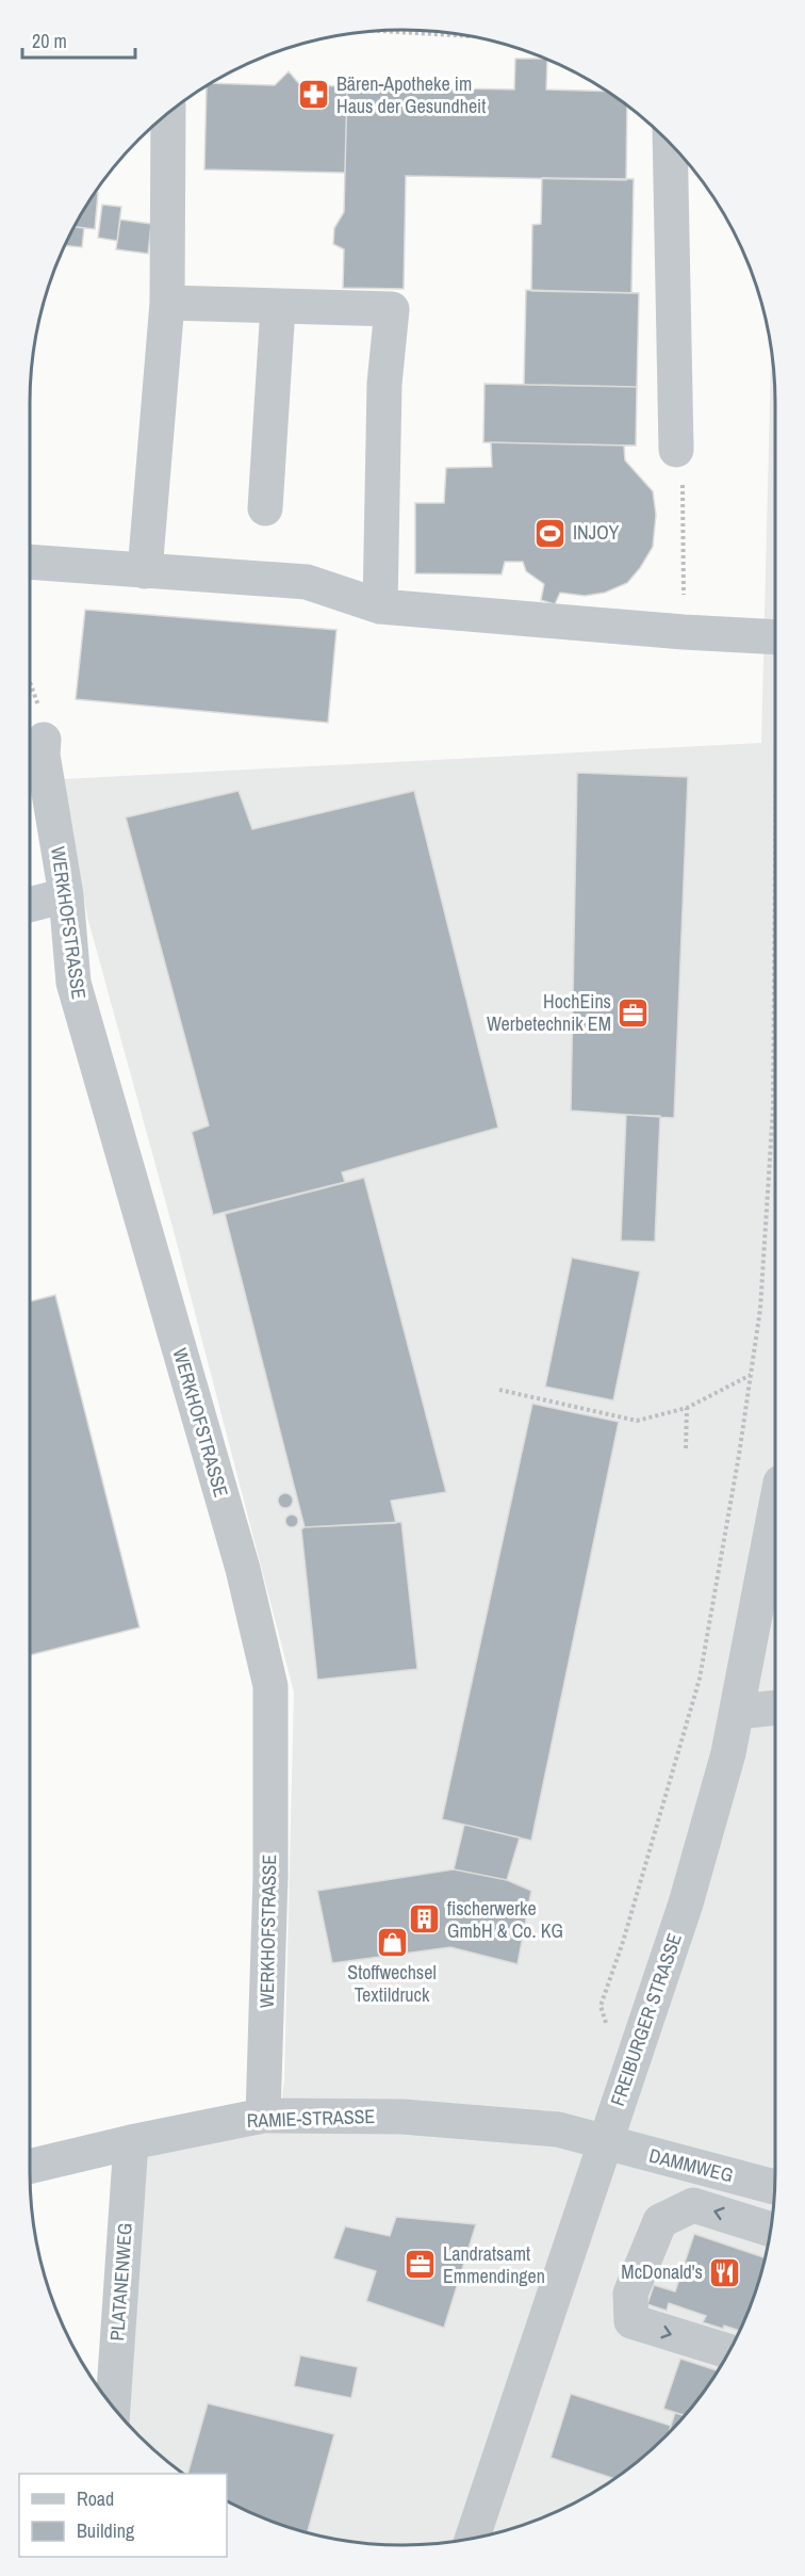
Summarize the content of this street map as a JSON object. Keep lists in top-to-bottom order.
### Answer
{
  "streets": {
    "street": [
      "WERKHOFSTRASSE",
      "FREIBURGER STRASSE",
      "RAMIE-STRASSE",
      "DAMMWEG",
      "PLATANENWEG"
    ]
  },
  "crossings": [
    ["WERKHOFSTRASSE", "RAMIE-STRASSE"],
    ["FREIBURGER STRASSE", "RAMIE-STRASSE"],
    ["FREIBURGER STRASSE", "DAMMWEG"],
    ["RAMIE-STRASSE", "DAMMWEG"],
    ["RAMIE-STRASSE", "PLATANENWEG"]
  ],
  "places": {
    "pharmacy": ["Bären-Apotheke im Haus der Gesundheit"],
    "sports": ["INJOY"],
    "office": ["HochEins Werbetechnik EM", "Landratsamt Emmendingen"],
    "building": ["fischerwerke GmbH & Co. KG"],
    "shop": ["Stoffwechsel Textildruck"],
    "restaurant": ["McDonald's"]
  },
  "legend": ["Road", "Building"],
  "scale_bar": "20 m"
}
